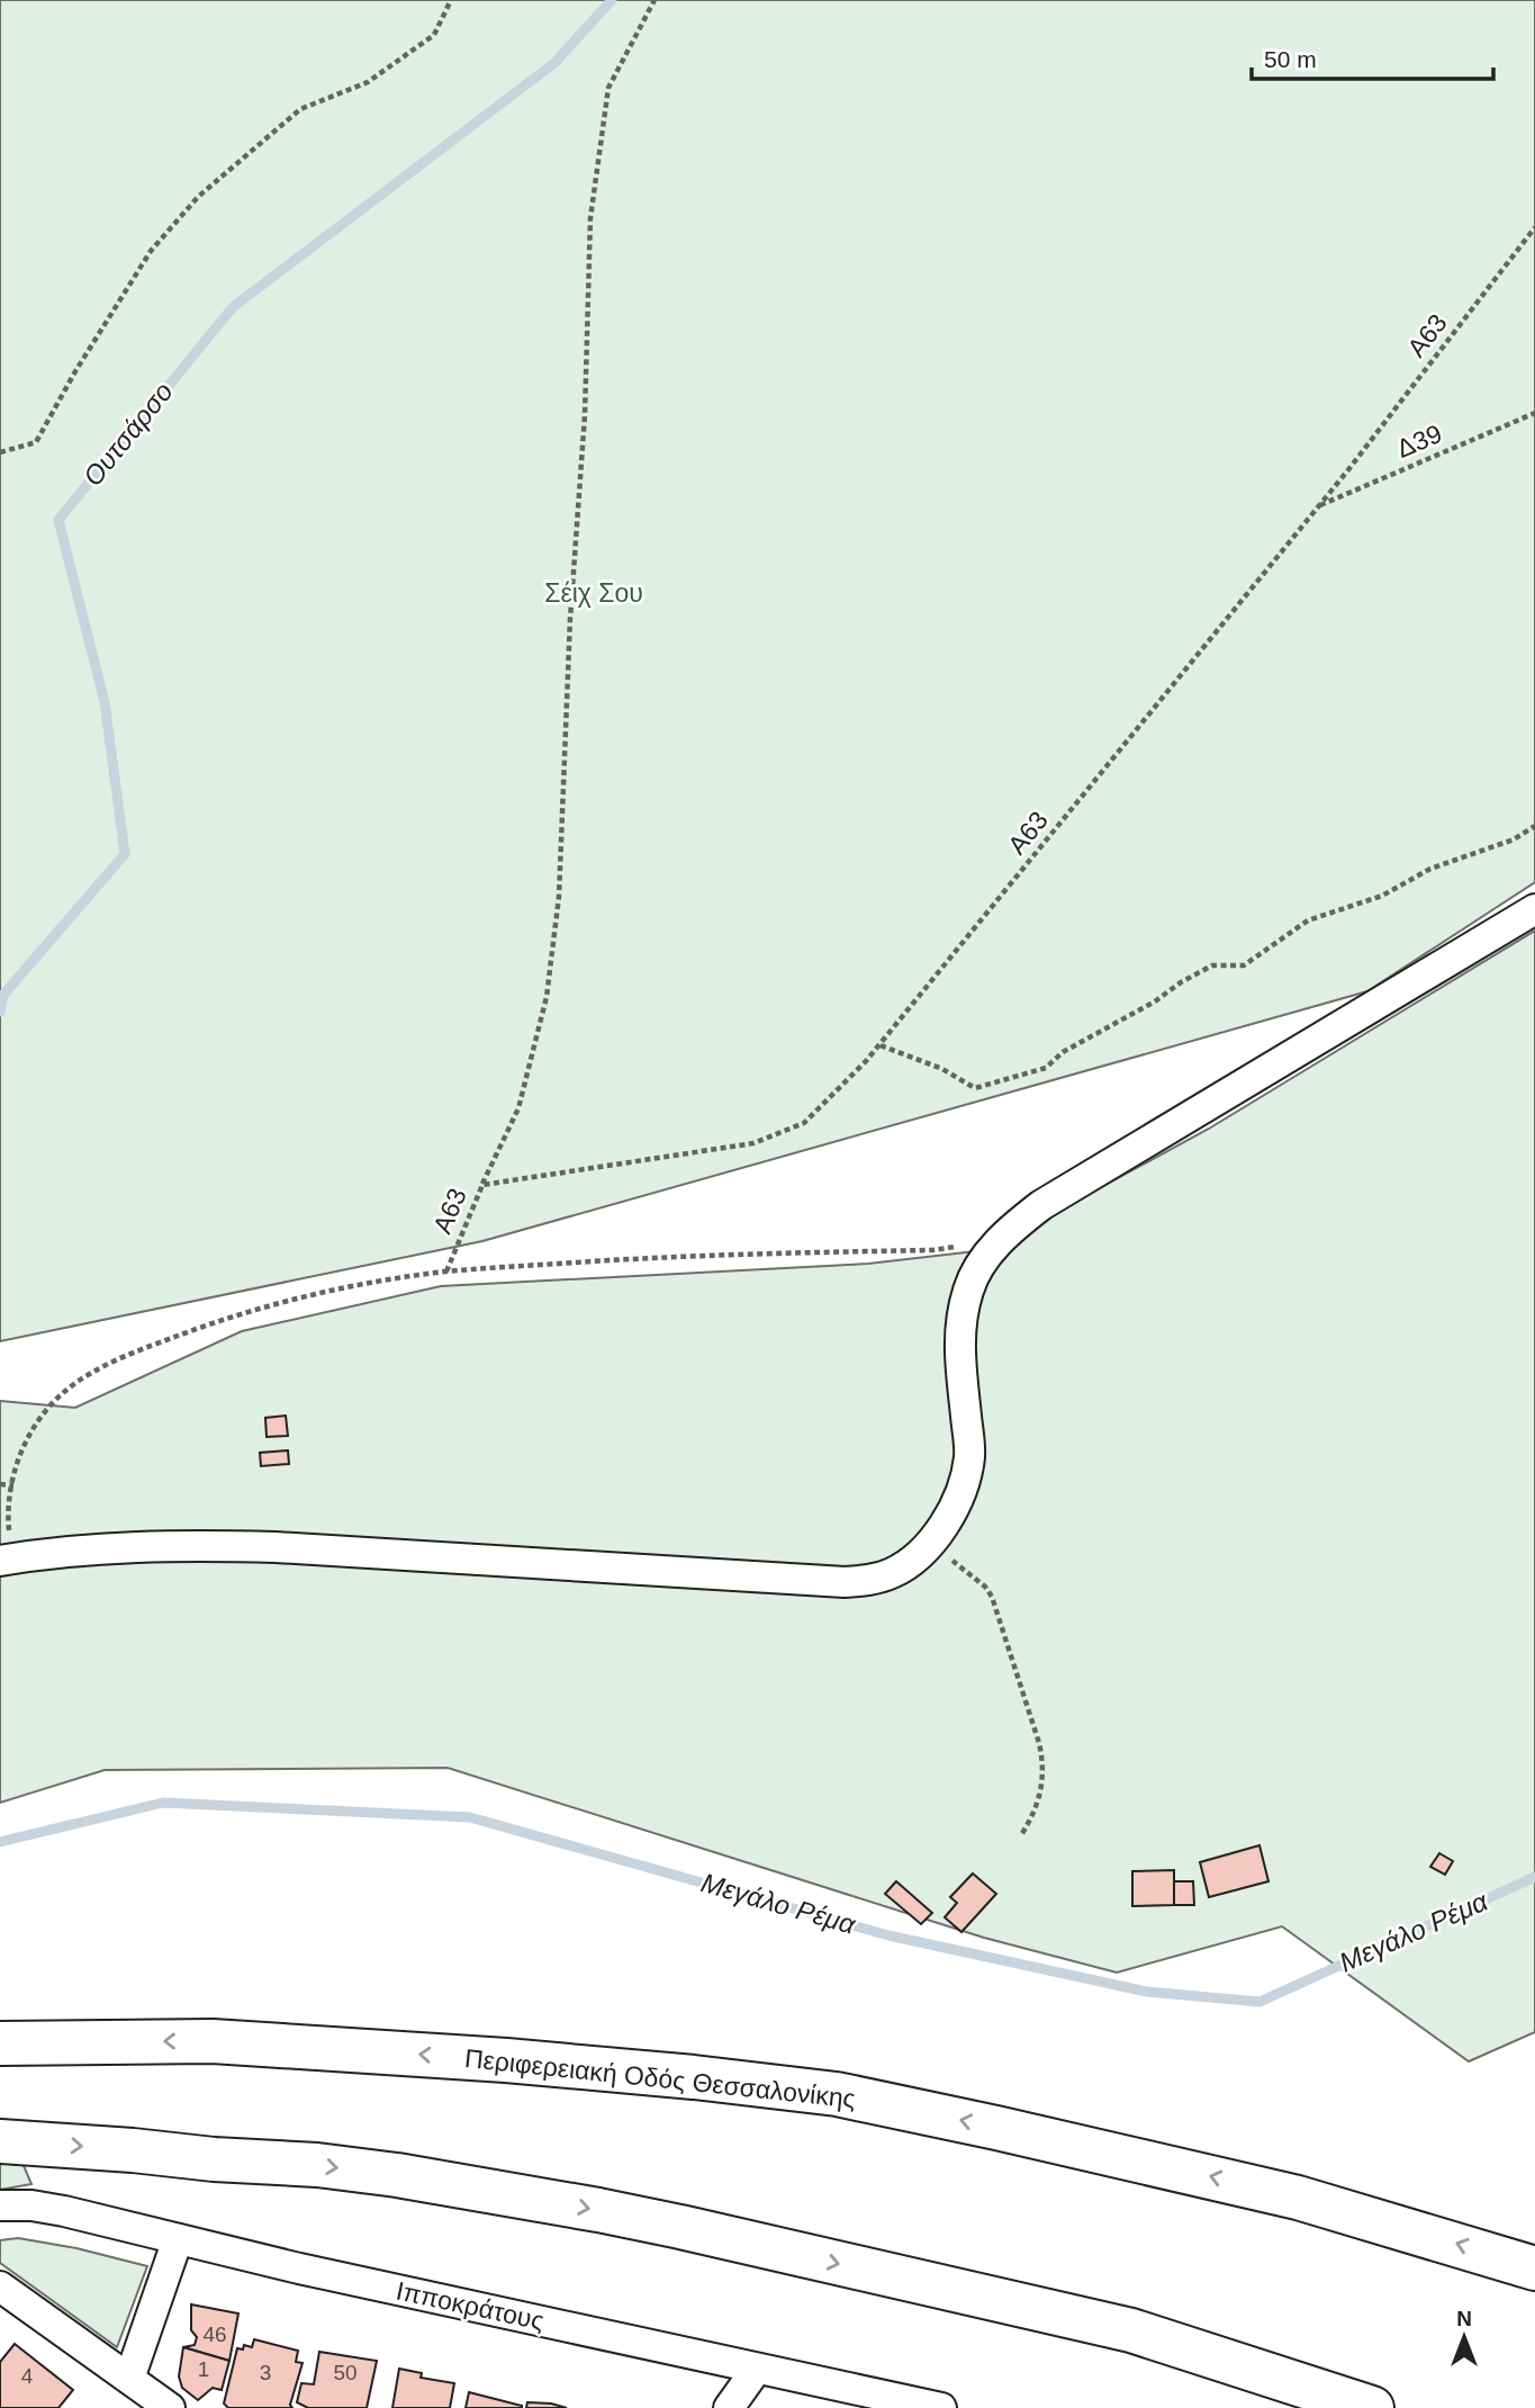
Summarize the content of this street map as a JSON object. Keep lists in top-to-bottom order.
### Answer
{
  "streets": {
    "highway": ["Περιφερειακή Οδός Θεσσαλονίκης"],
    "street": ["Ιπποκράτους"],
    "path": ["Α63", "Δ39"]
  },
  "crossings": [
    ["Α63", "Δ39"]
  ],
  "water": ["Ουτσάρσο", "Μεγάλο Ρέμα"],
  "parks": ["Σέιχ Σου"],
  "house_numbers": [
    "46",
    "1",
    "3",
    "50",
    "4"
  ],
  "scale_bar": "50 m",
  "north": "top"
}
